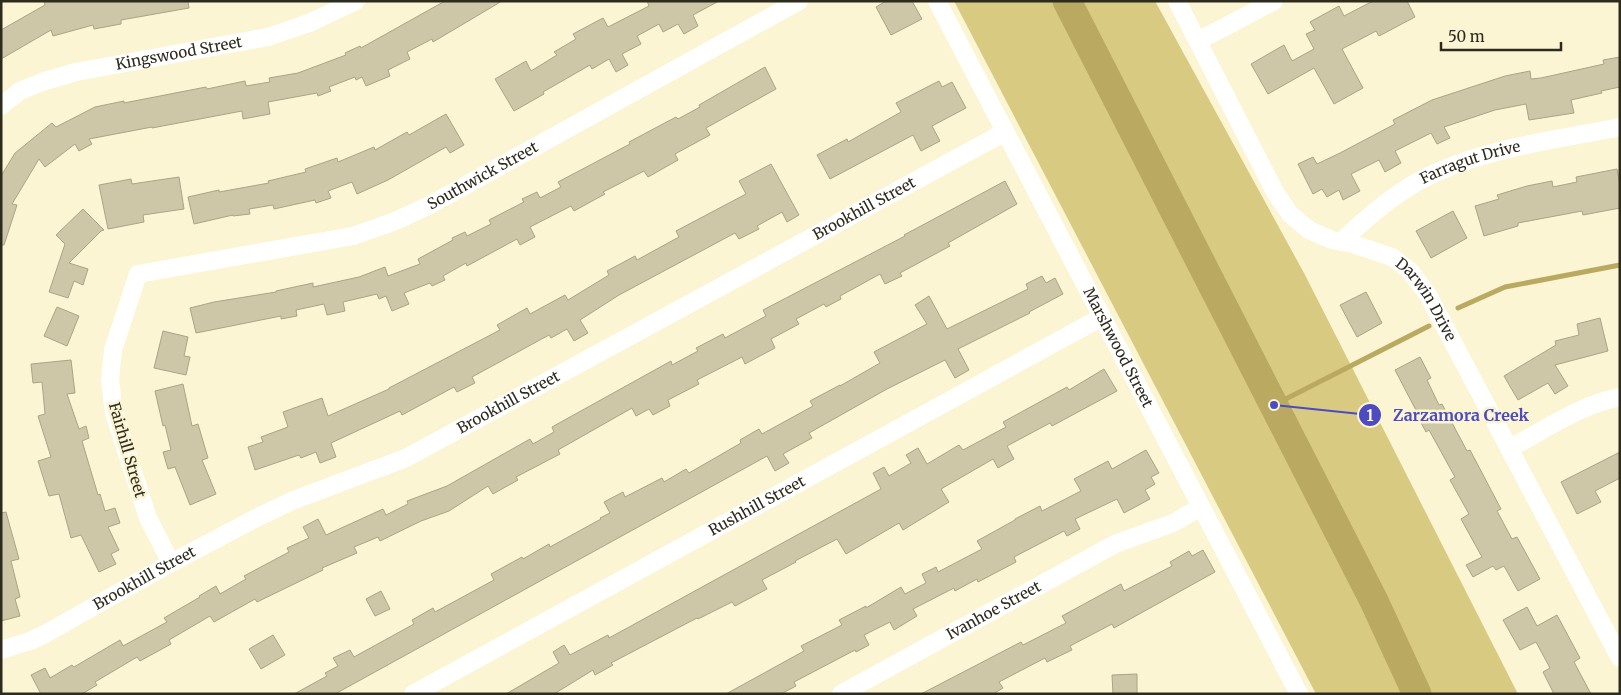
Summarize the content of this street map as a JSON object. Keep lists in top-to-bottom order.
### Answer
{
  "streets": {
    "street": [
      "Kingswood Street",
      "Farragut Drive",
      "Southwick Street",
      "Brookhill Street",
      "Darwin Drive",
      "Marshwood Street",
      "Fairhill Street",
      "Rushhill Street",
      "Ivanhoe Street"
    ]
  },
  "crossings": [
    ["Farragut Drive", "Darwin Drive"],
    ["Southwick Street", "Fairhill Street"],
    ["Brookhill Street", "Marshwood Street"],
    ["Brookhill Street", "Fairhill Street"],
    ["Marshwood Street", "Rushhill Street"],
    ["Marshwood Street", "Ivanhoe Street"]
  ],
  "places": ["Zarzamora Creek"],
  "scale_bar": "50 m"
}
